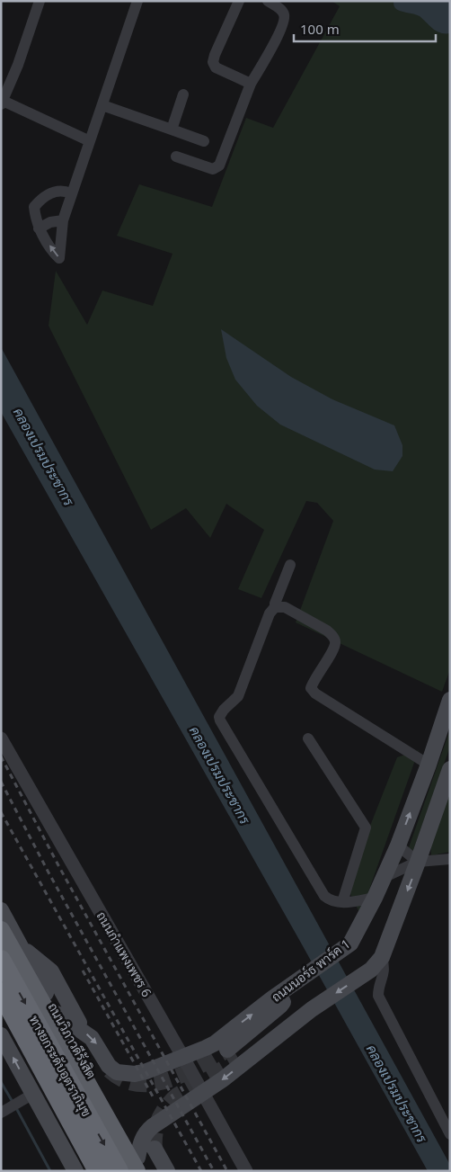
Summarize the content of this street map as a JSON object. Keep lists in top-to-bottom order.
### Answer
{
  "streets": {
    "highway": ["ถนนวิภาวดีรังสิต", "ทางยกระดับอุตราภิมุข"],
    "main road": ["ถนนนอร์ธ พาร์ค 1"],
    "street": ["ถนนกำแพงเพชร 6"]
  },
  "crossings": [
    ["ถนนกำแพงเพชร 6", "ถนนนอร์ธ พาร์ค 1"],
    ["ถนนนอร์ธ พาร์ค 1", "ถนนวิภาวดีรังสิต"]
  ],
  "water": ["คลองเปรมประชากร"],
  "scale_bar": "100 m"
}
